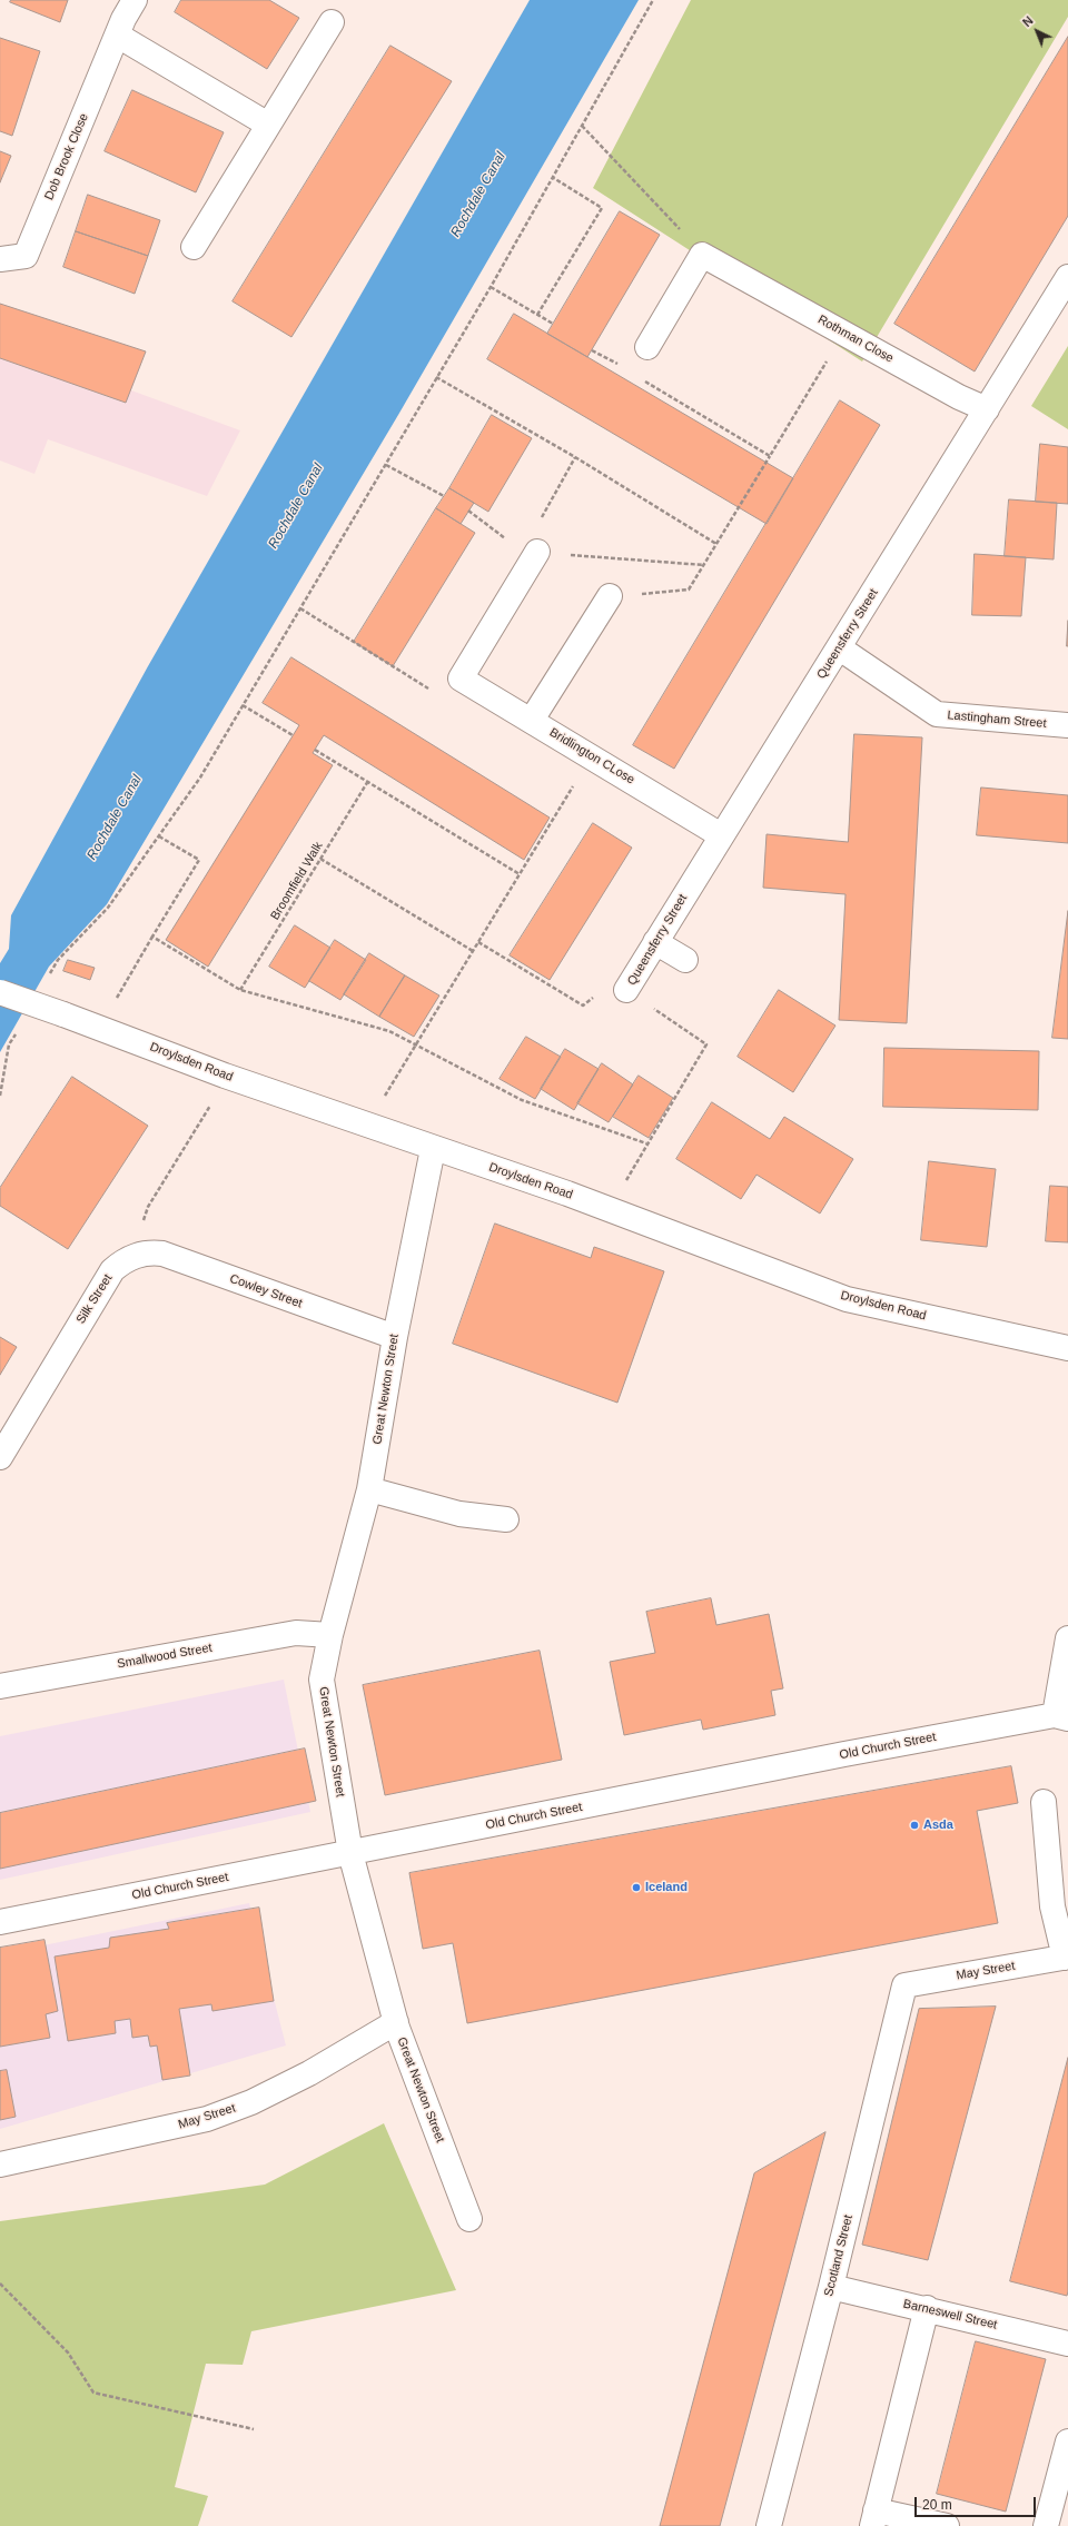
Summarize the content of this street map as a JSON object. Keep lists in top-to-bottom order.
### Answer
{
  "streets": {
    "street": [
      "Dob Brook Close",
      "Rothman Close",
      "Queensferry Street",
      "Lastingham Street",
      "Bridlington CLose",
      "Droylsden Road",
      "Cowley Street",
      "Silk Street",
      "Great Newton Street",
      "Smallwood Street",
      "Old Church Street",
      "May Street",
      "Scotland Street",
      "Barneswell Street"
    ],
    "path": ["Broomfield Walk"]
  },
  "crossings": [
    ["Rothman Close", "Queensferry Street"],
    ["Queensferry Street", "Lastingham Street"],
    ["Queensferry Street", "Bridlington CLose"],
    ["Droylsden Road", "Great Newton Street"],
    ["Cowley Street", "Silk Street"],
    ["Cowley Street", "Great Newton Street"],
    ["Great Newton Street", "Smallwood Street"],
    ["Great Newton Street", "Old Church Street"],
    ["Great Newton Street", "May Street"],
    ["May Street", "Scotland Street"],
    ["Scotland Street", "Barneswell Street"]
  ],
  "water": ["Rochdale Canal"],
  "places": ["Asda", "Iceland"],
  "scale_bar": "20 m",
  "north": "top left"
}
